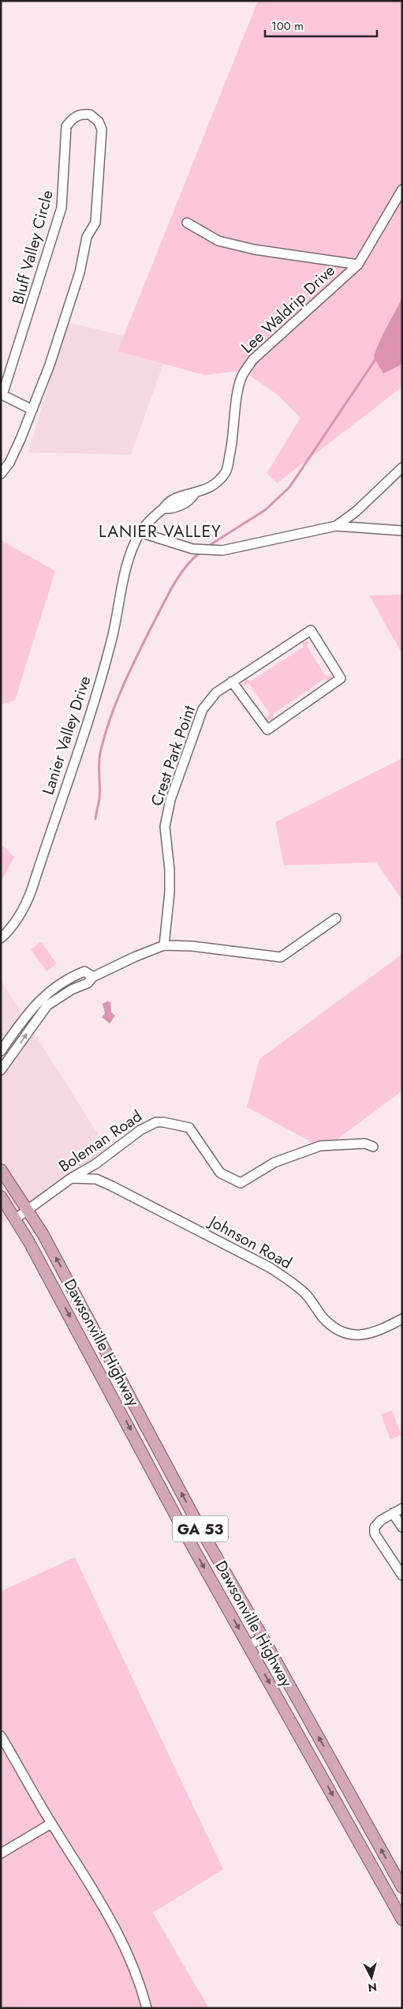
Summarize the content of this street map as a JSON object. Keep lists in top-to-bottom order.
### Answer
{
  "streets": {
    "main road": ["Dawsonville Highway", "GA 53"],
    "street": [
      "Bluff Valley Circle",
      "Lee Waldrip Drive",
      "Lanier Valley Drive",
      "Crest Park Point",
      "Boleman Road",
      "Johnson Road"
    ]
  },
  "crossings": [
    ["Lee Waldrip Drive", "Lanier Valley Drive"],
    ["Boleman Road", "Johnson Road"],
    ["Boleman Road", "Dawsonville Highway"]
  ],
  "districts": ["LANIER VALLEY"],
  "scale_bar": "100 m",
  "north": "bottom"
}
